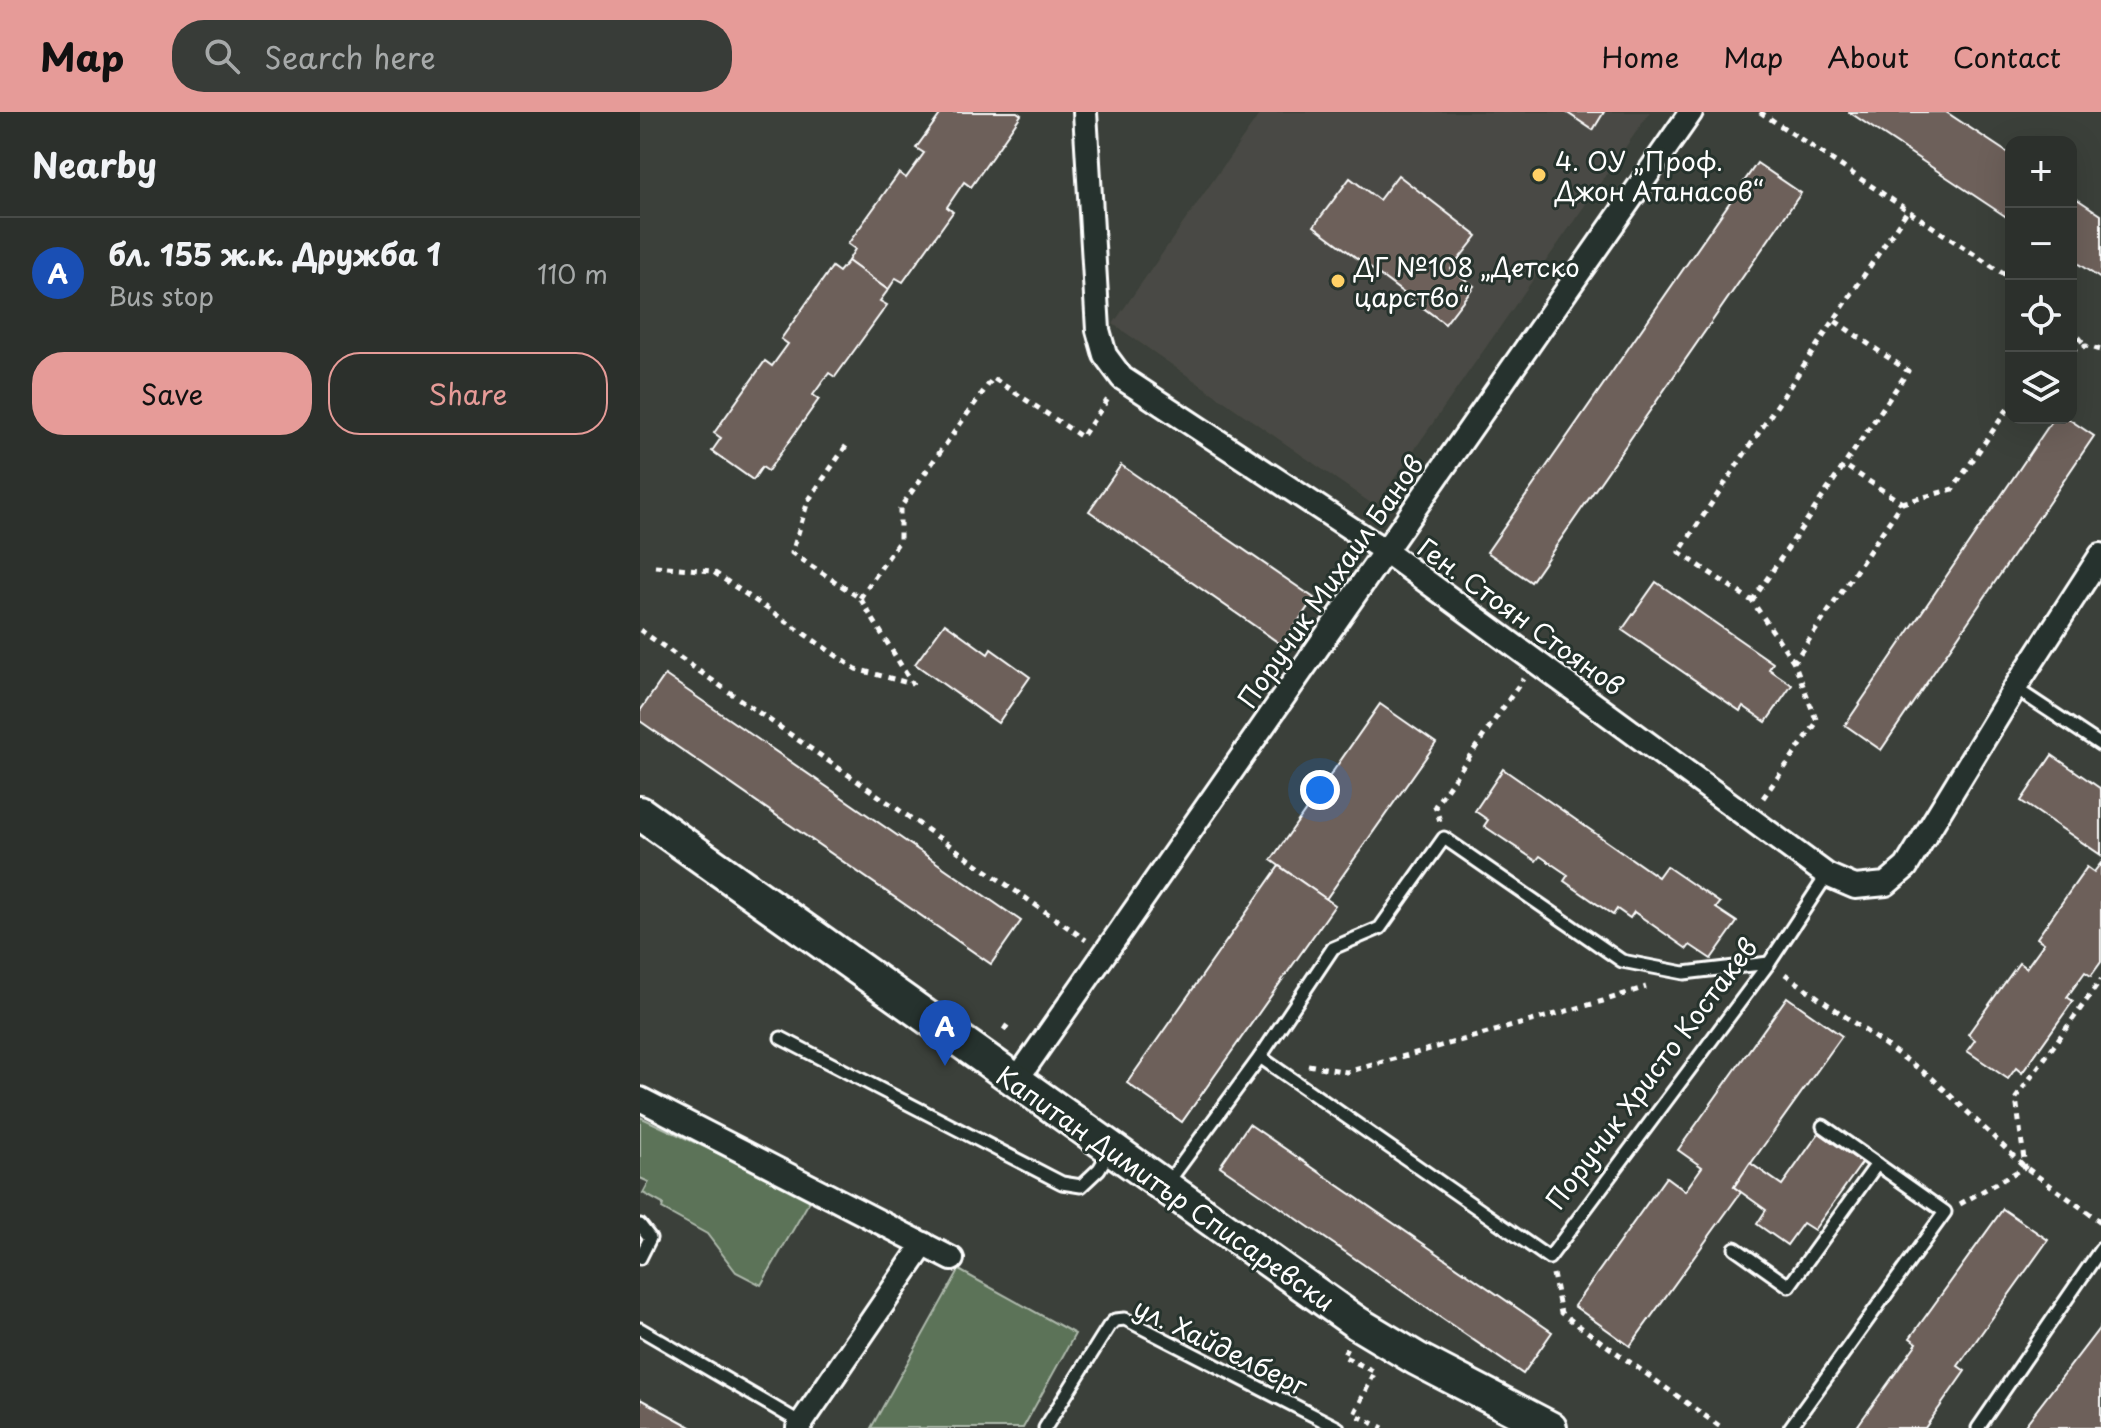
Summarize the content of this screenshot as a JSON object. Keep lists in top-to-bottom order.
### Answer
{
  "streets": {
    "street": ["Поручик Михаил Банов", "Ген. Стоян Стоянов", "Капитан Димитър Списаревски"],
    "lane": ["Поручик Христо Костакев", "ул. Хайделберг"]
  },
  "crossings": [
    ["Поручик Михаил Банов", "Ген. Стоян Стоянов"],
    ["Поручик Михаил Банов", "Капитан Димитър Списаревски"],
    ["Ген. Стоян Стоянов", "Поручик Христо Костакев"]
  ],
  "places": ["4. ОУ „Проф. Джон Атанасов“", "ДГ №108 „Детско царство“"],
  "page": {
    "header": "Map",
    "search": "Search here",
    "nav": [
      "Home",
      "Map",
      "About",
      "Contact"
    ],
    "heading": "Nearby",
    "map_buttons": ["+", "−"],
    "list": [
      {
        "mark": "A",
        "name": "бл. 155 ж.к. Дружба 1",
        "note": "Bus stop",
        "value": "110 m"
      }
    ],
    "buttons": ["Save", "Share"],
    "pins": "A"
  }
}
